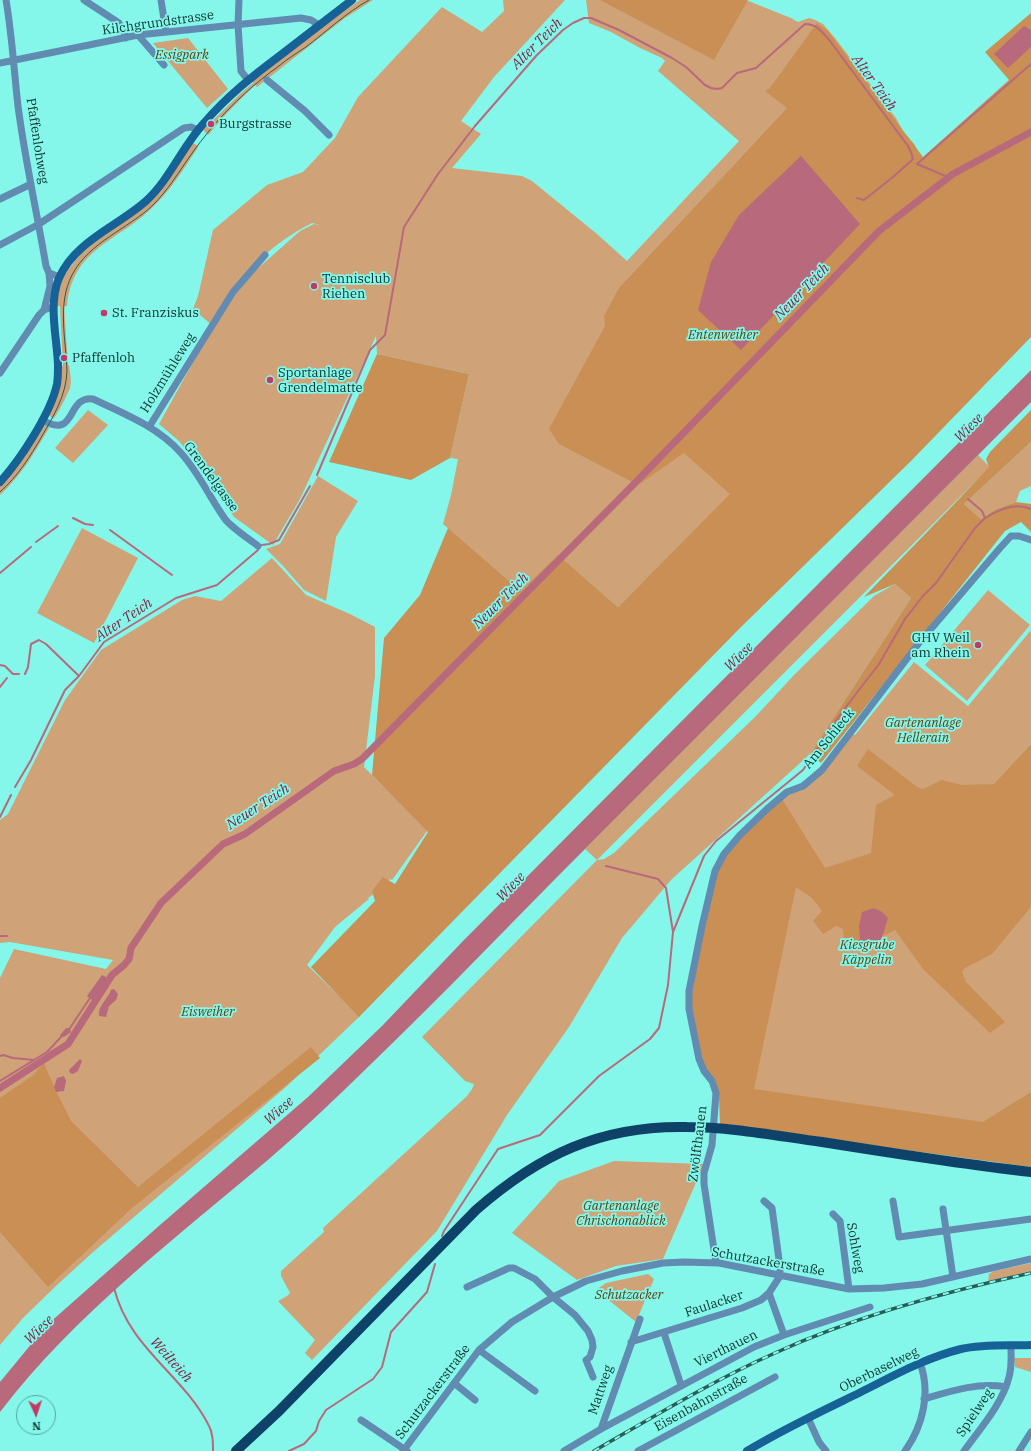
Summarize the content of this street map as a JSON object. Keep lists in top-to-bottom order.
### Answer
{
  "streets": {
    "main road": ["Oberbaselweg"],
    "street": [
      "Kilchgrundstrasse",
      "Pfaffenlohweg",
      "Holzmühleweg",
      "Grendelgasse",
      "Am Sohleck",
      "Zwölfthauen",
      "Sohlweg",
      "Schutzackerstraße",
      "Faulacker",
      "Vierthauen",
      "Mattweg",
      "Eisenbahnstraße",
      "Spielweg"
    ]
  },
  "crossings": [
    ["Kilchgrundstrasse", "Pfaffenlohweg"],
    ["Holzmühleweg", "Grendelgasse"],
    ["Am Sohleck", "Zwölfthauen"],
    ["Zwölfthauen", "Schutzackerstraße"],
    ["Sohlweg", "Schutzackerstraße"],
    ["Schutzackerstraße", "Faulacker"],
    ["Faulacker", "Mattweg"],
    ["Vierthauen", "Mattweg"],
    ["Oberbaselweg", "Spielweg"]
  ],
  "water": [
    "Alter Teich",
    "Neuer Teich",
    "Wiese",
    "Weilteich"
  ],
  "parks": [
    "Essigpark",
    "Entenweiher",
    "Gartenanlage Hellerain",
    "Kiesgrube Käppelin",
    "Eisweiher",
    "Gartenanlage Chrischonablick",
    "Schutzacker"
  ],
  "places": [
    "Burgstrasse",
    "Tennisclub Riehen",
    "St. Franziskus",
    "Pfaffenloh",
    "Sportanlage Grendelmatte",
    "GHV Weil am Rhein"
  ],
  "north": "bottom"
}
